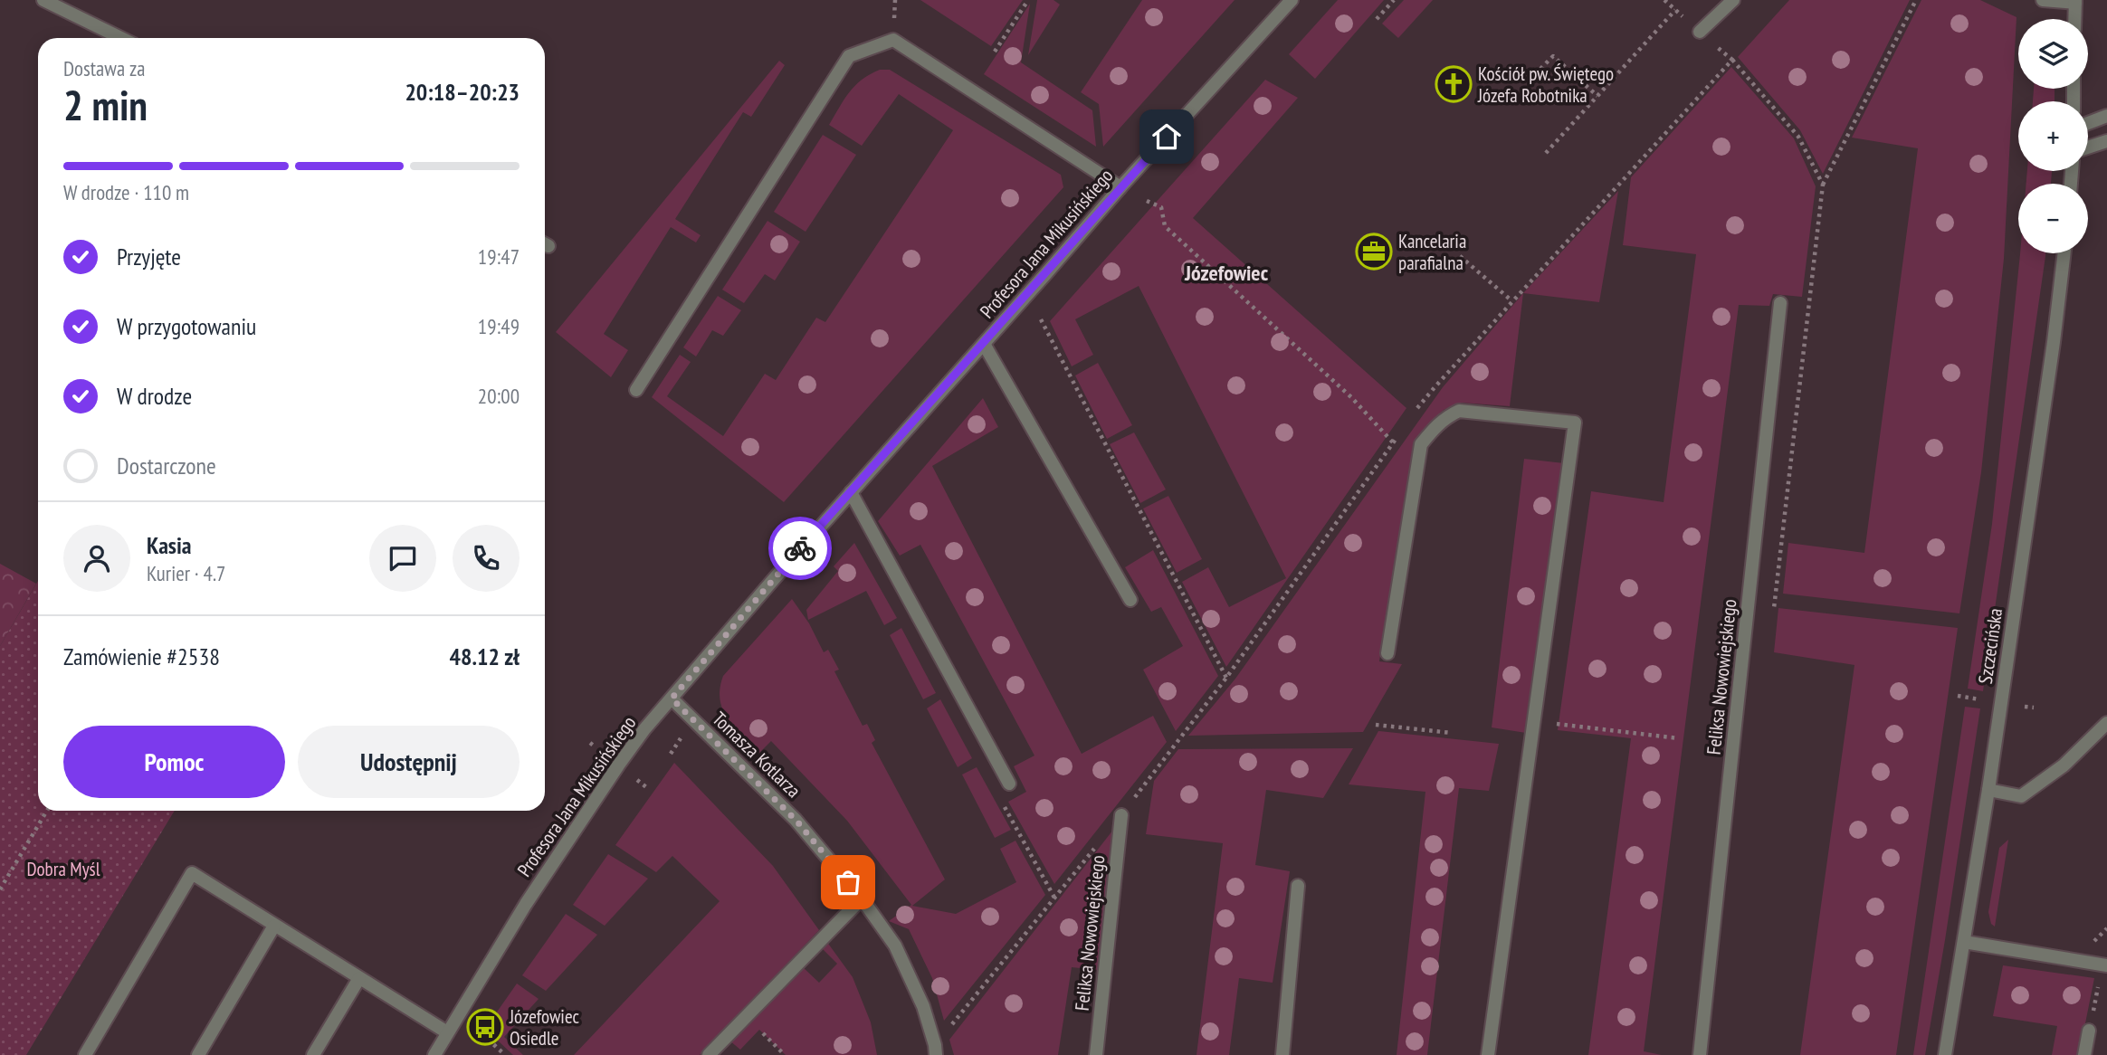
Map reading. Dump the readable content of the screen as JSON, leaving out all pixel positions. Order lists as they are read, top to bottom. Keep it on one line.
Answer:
{"streets":{"street":["Profesora Jana Mikusińskiego","Szczecińska","Feliksa Nowowiejskiego","Tomasza Kotlarza"]},"crossings":[["Profesora Jana Mikusińskiego","Tomasza Kotlarza"]],"districts":["Józefowiec"],"parks":["Dobra Myśl"],"places":{"church":["Kościół pw. Świętego Józefa Robotnika"],"office":["Kancelaria parafialna"],"bus stop":["Józefowiec Osiedle"]},"page":{"map_buttons":["+","−"],"heading":["2 min","Dostawa za","20:18–20:23"],"panel":["Kasia","Kurier · 4.7","Zamówienie #2538","48.12 zł"],"bar":"W drodze · 110 m","list":[["Przyjęte","19:47"],["W przygotowaniu","19:49"],["W drodze","20:00"],"Dostarczone"],"buttons":["Pomoc","Udostępnij"]}}
